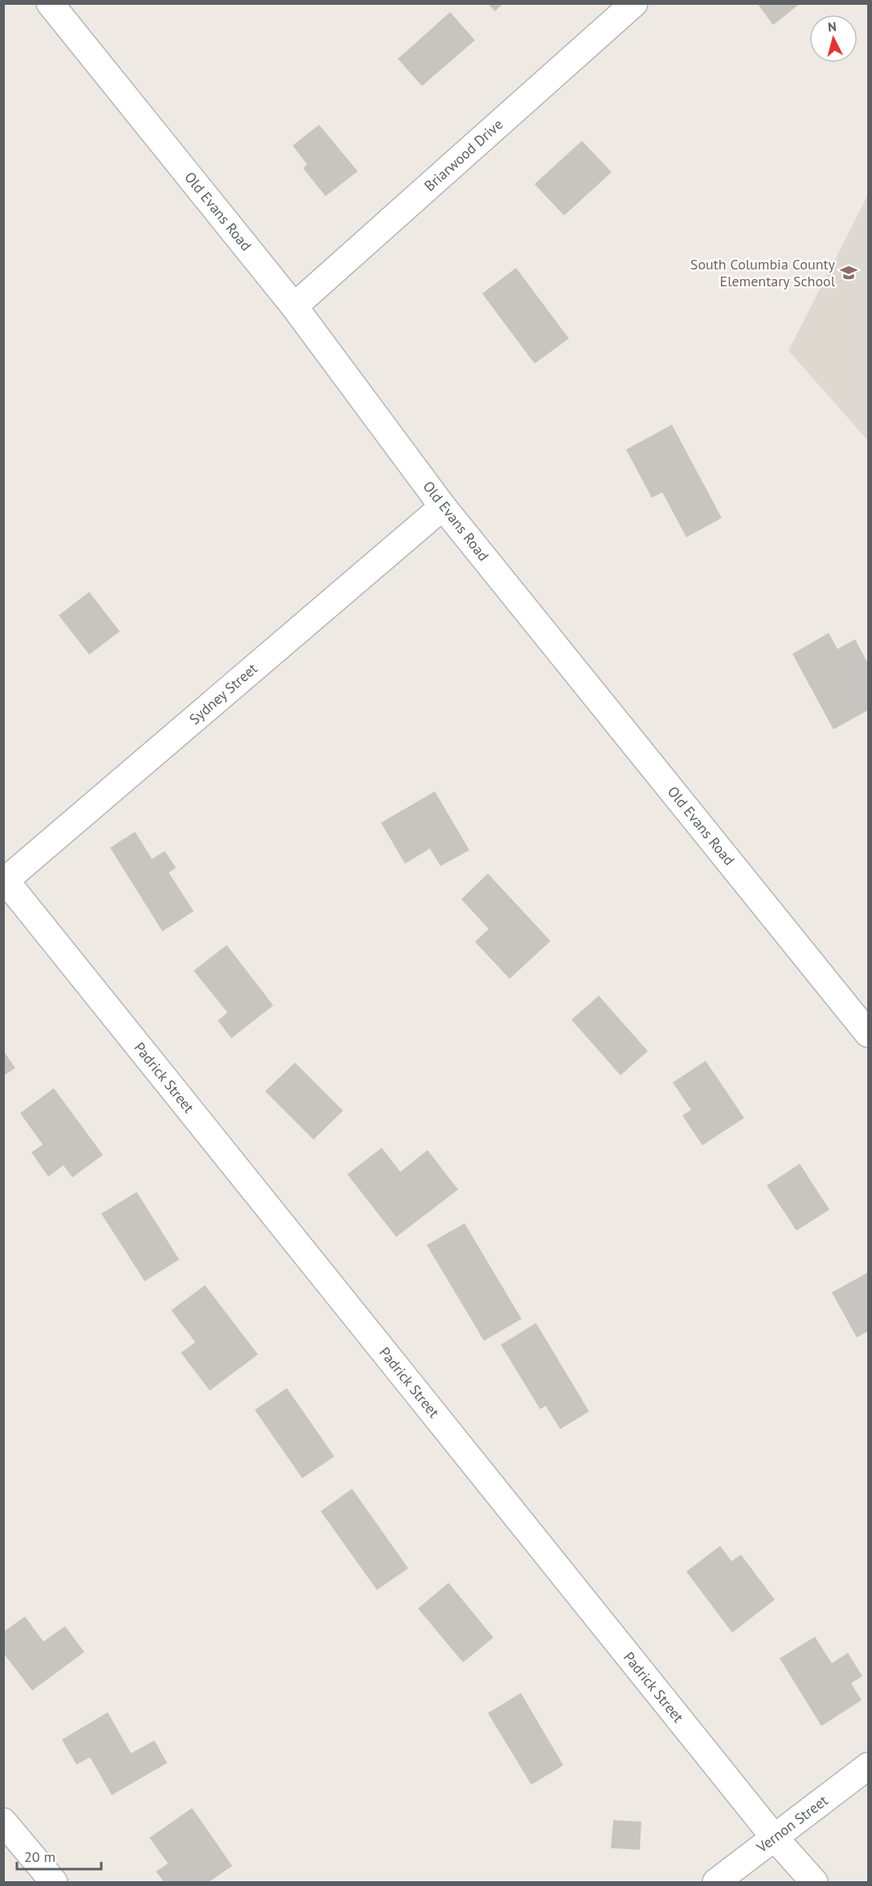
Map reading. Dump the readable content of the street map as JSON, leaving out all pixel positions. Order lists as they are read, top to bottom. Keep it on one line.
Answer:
{"streets":{"street":["Briarwood Drive","Old Evans Road","Sydney Street","Padrick Street","Vernon Street"]},"crossings":[["Briarwood Drive","Old Evans Road"],["Old Evans Road","Sydney Street"],["Sydney Street","Padrick Street"],["Padrick Street","Vernon Street"]],"places":{"school or university":["South Columbia County Elementary School"]},"scale_bar":"20 m","north":"top"}
